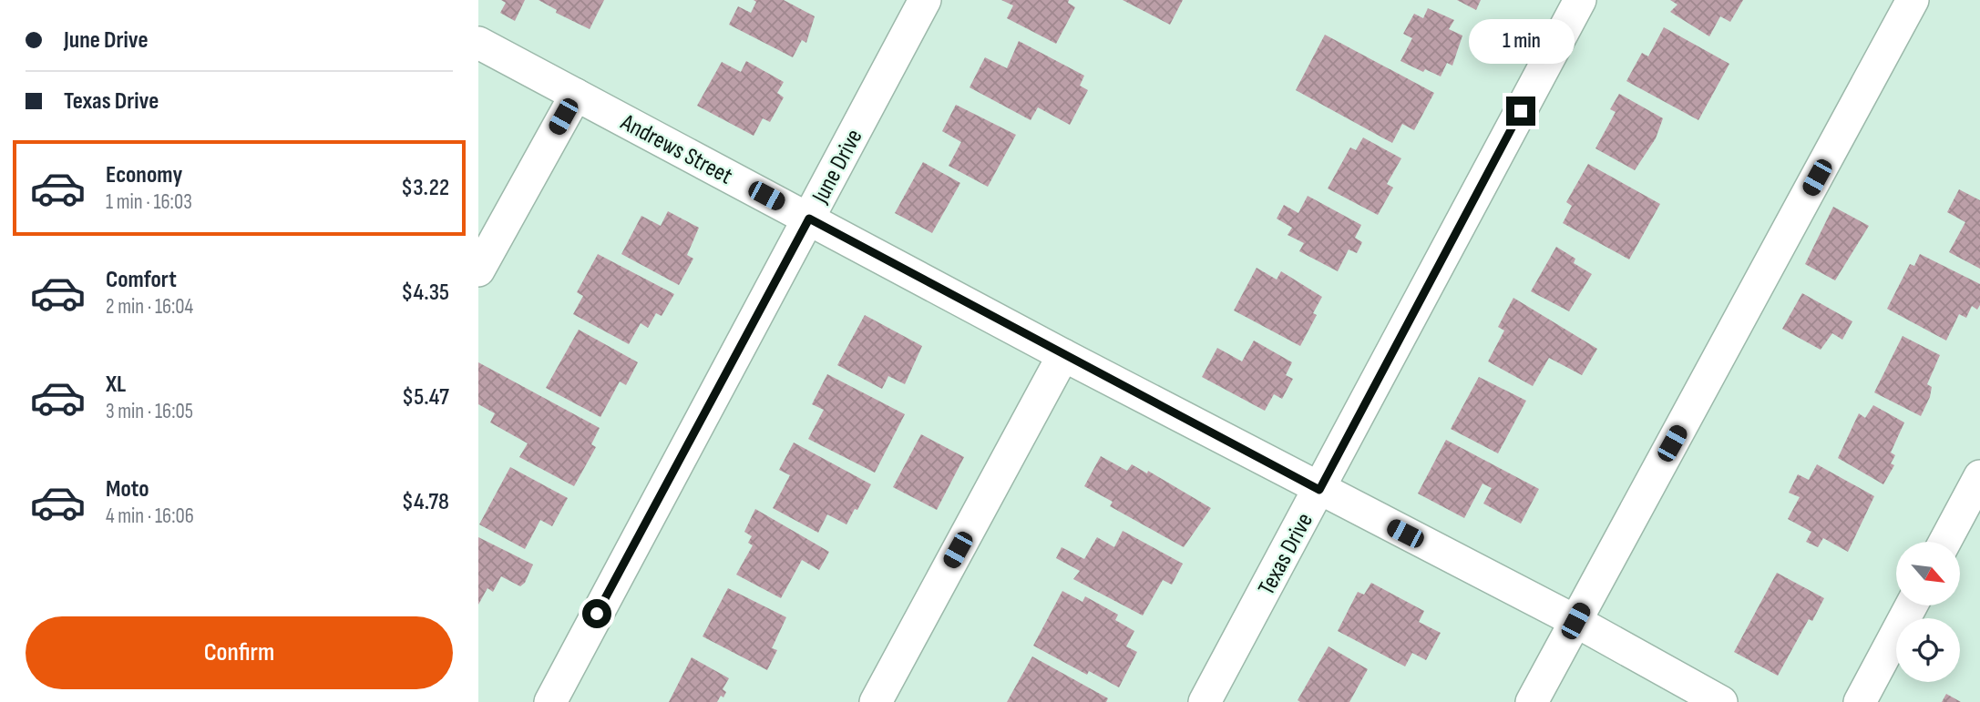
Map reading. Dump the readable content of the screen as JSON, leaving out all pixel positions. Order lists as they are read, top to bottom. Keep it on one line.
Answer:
{"streets":{"street":["Andrews Street","June Drive","Texas Drive"]},"crossings":[["Andrews Street","June Drive"],["Andrews Street","Texas Drive"]],"north":"bottom right","page":{"banner":["June Drive","Texas Drive"],"bubble":"1 min","list":[{"name":"Economy","note":"1 min · 16:03","value":"$3.22"},{"name":"Comfort","note":"2 min · 16:04","value":"$4.35"},{"name":"XL","note":"3 min · 16:05","value":"$5.47"},{"name":"Moto","note":"4 min · 16:06","value":"$4.78"}],"buttons":"Confirm"}}
